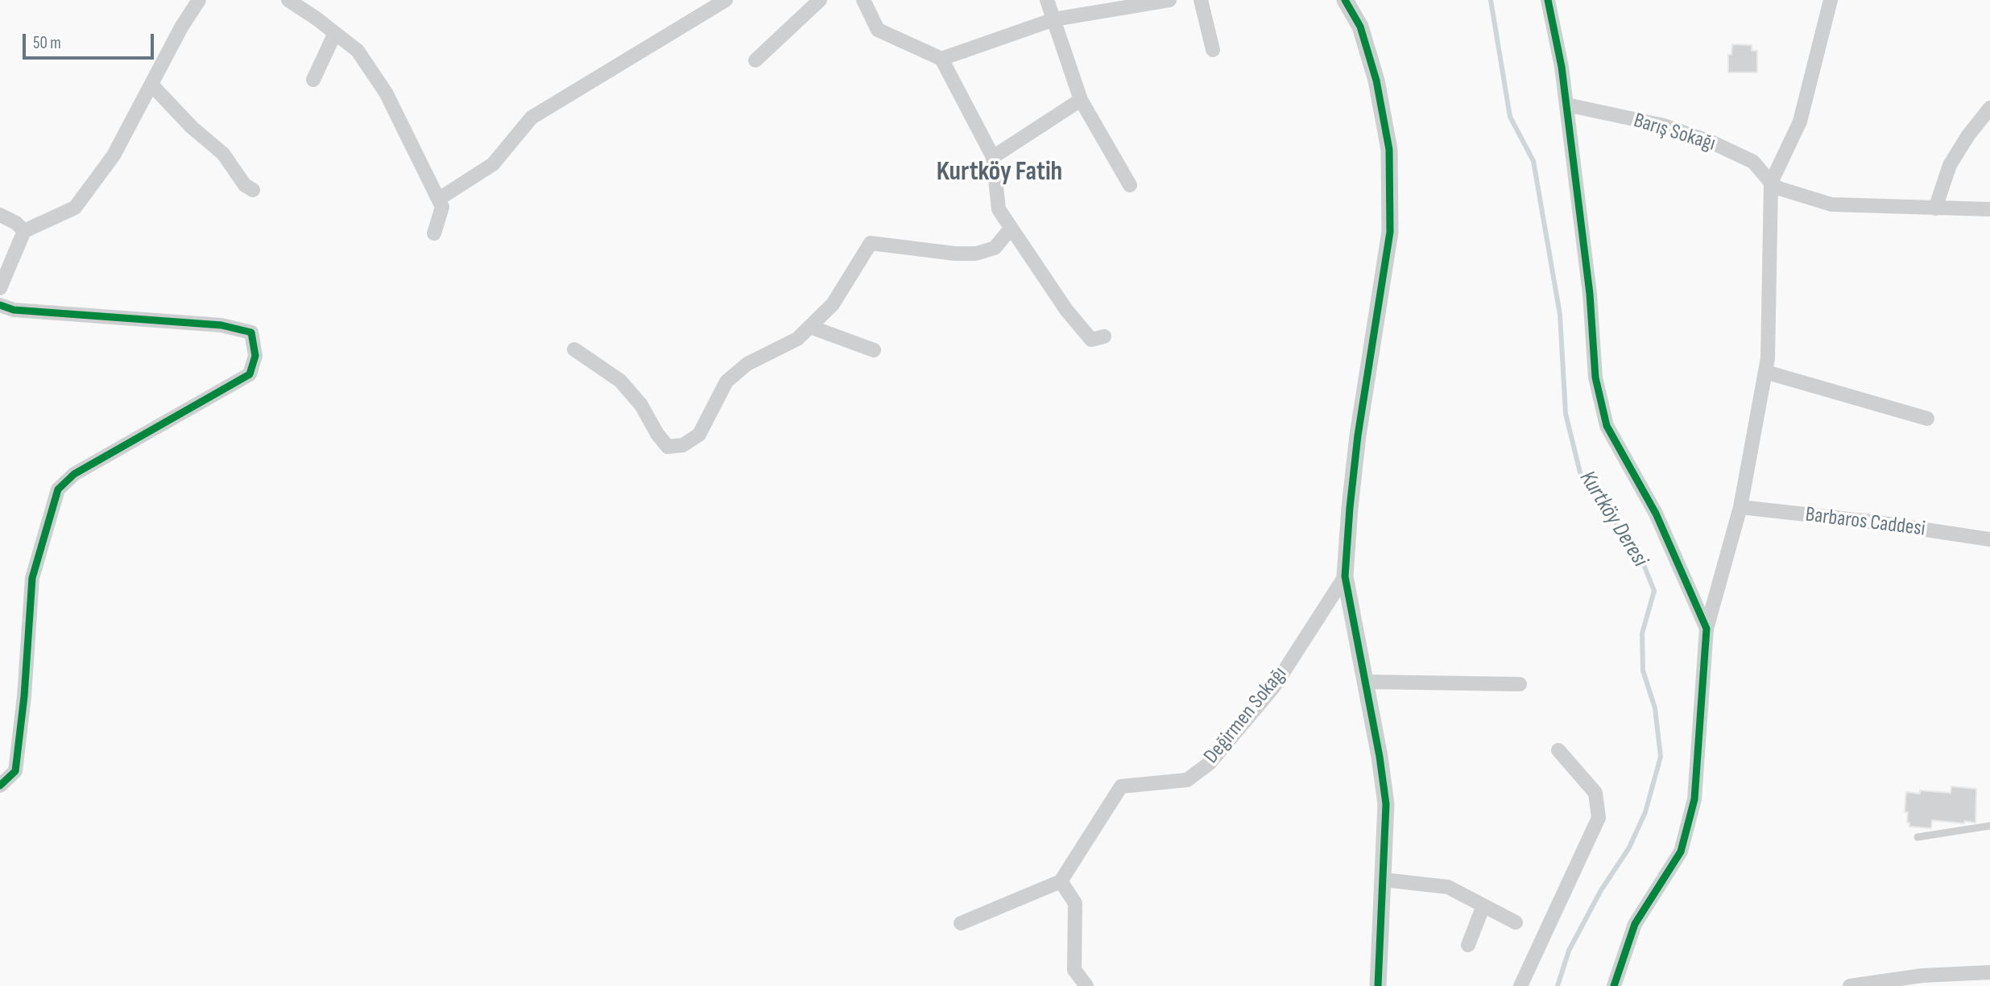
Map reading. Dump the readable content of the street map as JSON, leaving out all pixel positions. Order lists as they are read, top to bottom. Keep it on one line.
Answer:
{"streets":{"street":["Barış Sokağı","Barbaros Caddesi","Değirmen Sokağı"]},"districts":["Kurtköy Fatih"],"water":["Kurtköy Deresi"],"scale_bar":"50 m"}
